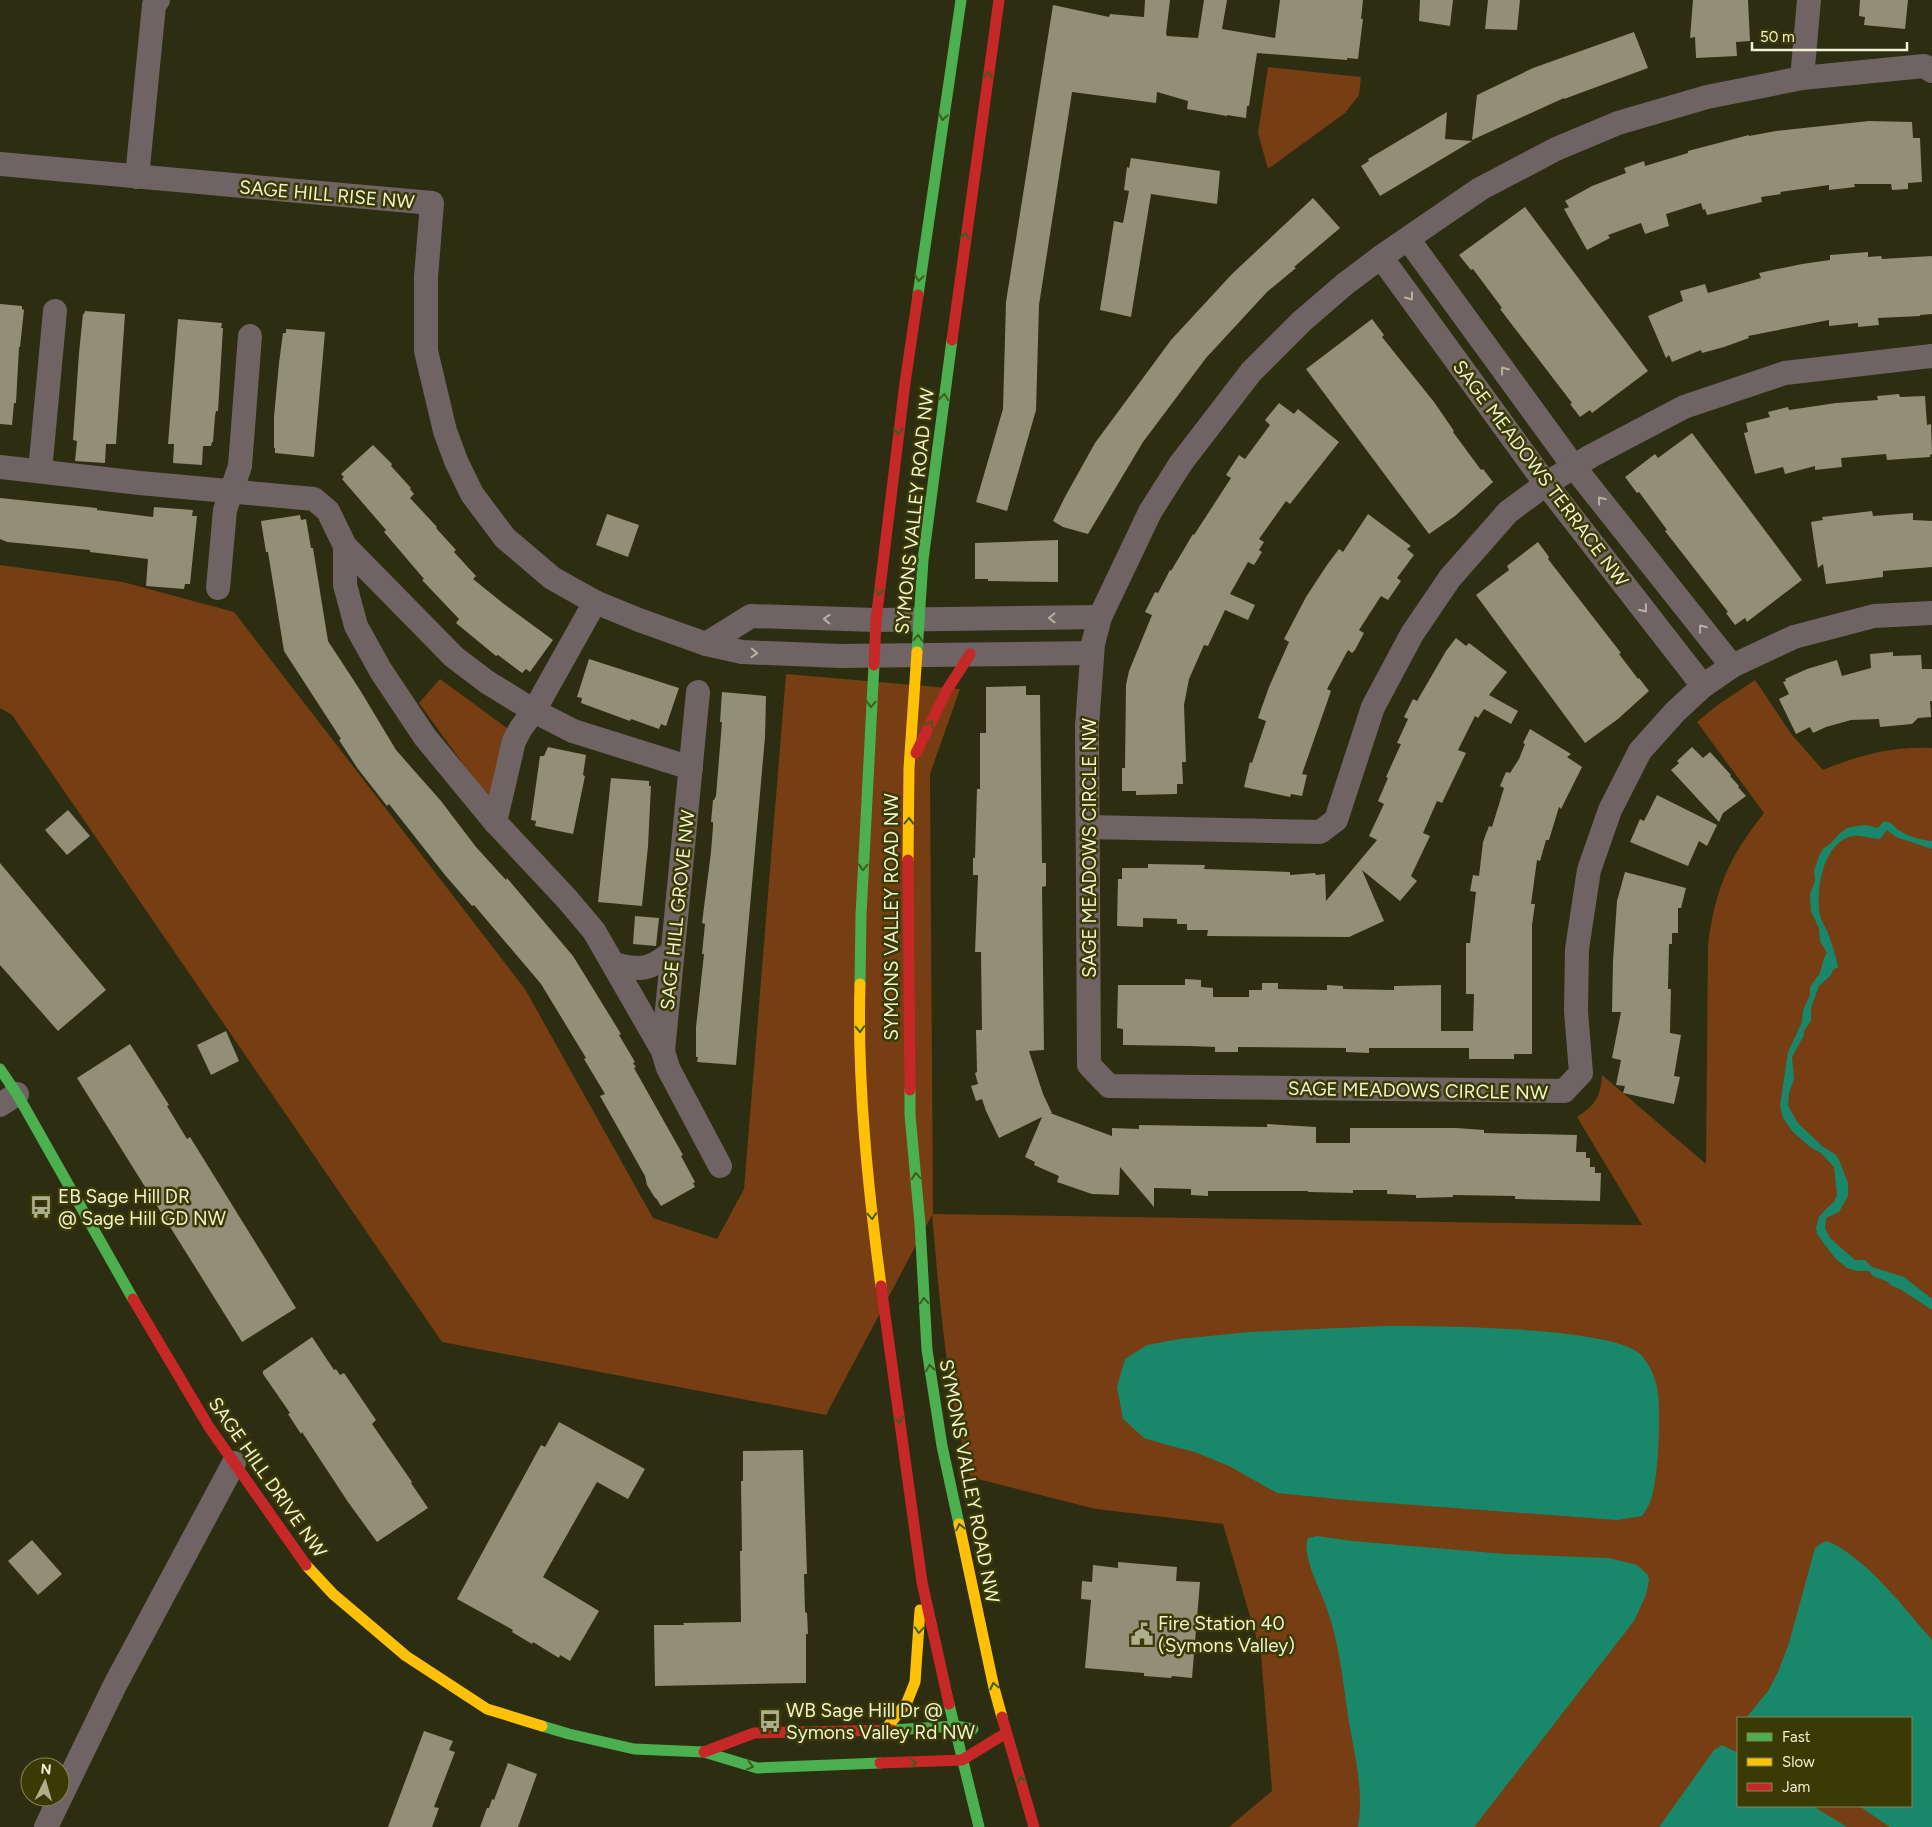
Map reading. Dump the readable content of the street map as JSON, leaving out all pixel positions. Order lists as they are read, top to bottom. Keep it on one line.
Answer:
{"streets":{"main road":["SYMONS VALLEY ROAD NW","SAGE HILL DRIVE NW"],"street":["SAGE HILL RISE NW","SAGE MEADOWS TERRACE NW","SAGE MEADOWS CIRCLE NW","SAGE HILL GROVE NW"]},"crossings":[["SAGE HILL RISE NW","SYMONS VALLEY ROAD NW"],["SAGE MEADOWS TERRACE NW","SAGE MEADOWS CIRCLE NW"],["SYMONS VALLEY ROAD NW","SAGE HILL DRIVE NW"]],"places":{"bus stop":["EB Sage Hill DR @ Sage Hill GD NW","WB Sage Hill Dr @ Symons Valley Rd NW"],"public building":["Fire Station 40 (Symons Valley)"]},"legend":["Fast","Slow","Jam"],"scale_bar":"50 m","north":"top"}
